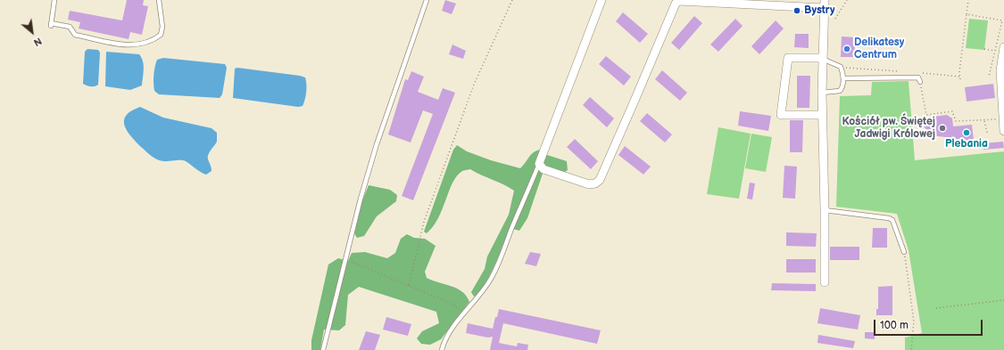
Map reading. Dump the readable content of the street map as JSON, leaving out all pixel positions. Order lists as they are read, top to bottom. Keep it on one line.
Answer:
{"places":["Bystry","Delikatesy Centrum","Kościół pw. Świętej Jadwigi Królowej","Plebania"],"scale_bar":"100 m","north":"bottom right"}
